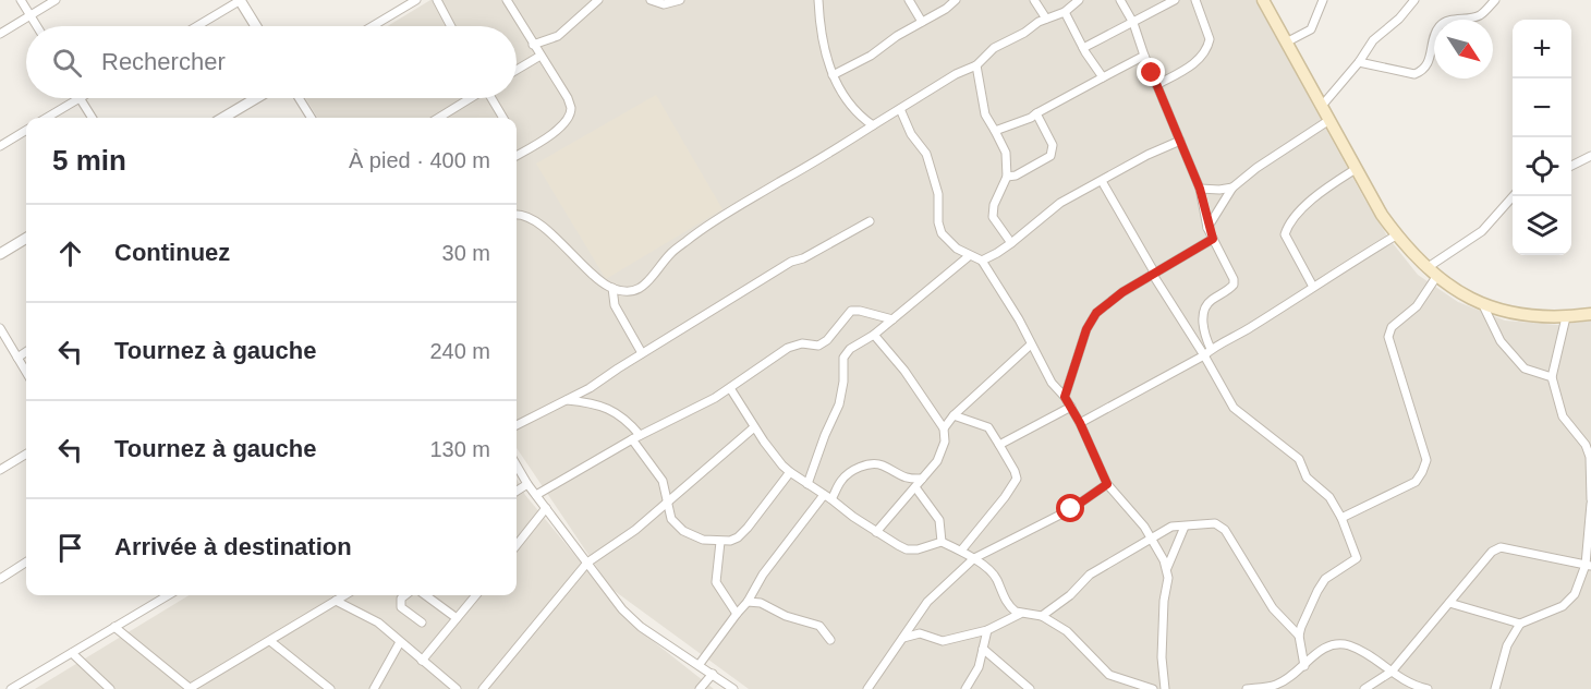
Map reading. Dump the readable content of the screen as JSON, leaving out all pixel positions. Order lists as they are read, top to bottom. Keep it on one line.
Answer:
{"north":"bottom right","page":{"map_buttons":["+","−"],"search":"Rechercher","heading":["5 min","À pied · 400 m"],"list":[["Continuez","30 m"],["Tournez à gauche","240 m"],["Tournez à gauche","130 m"],"Arrivée à destination"]}}
